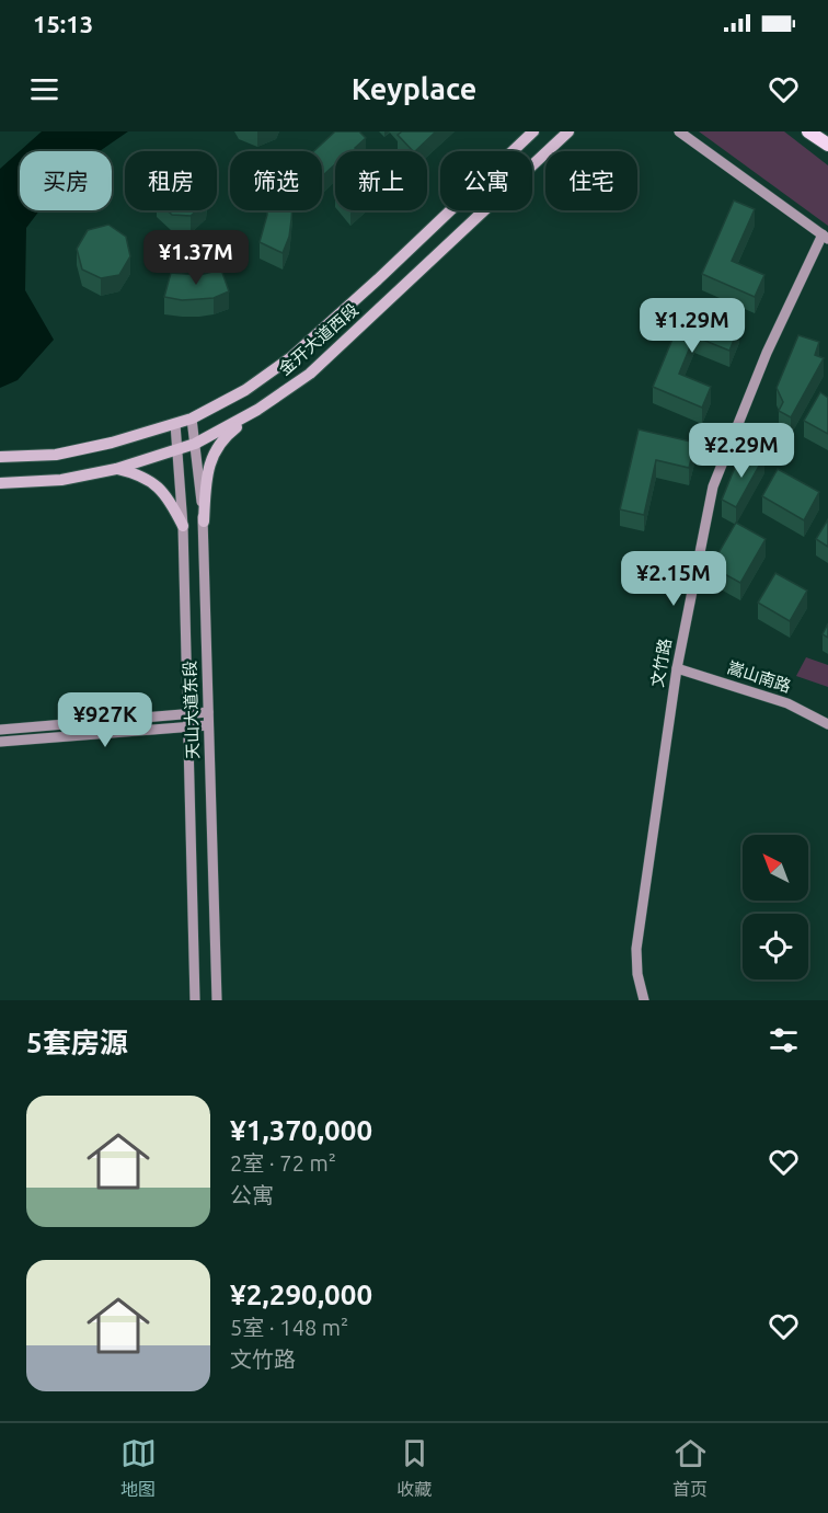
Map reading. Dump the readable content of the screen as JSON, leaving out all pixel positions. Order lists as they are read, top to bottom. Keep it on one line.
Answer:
{"streets":{"main road":["金开大道西段","文竹路","嵩山南路","天山大道东段"]},"crossings":[["金开大道西段","天山大道东段"],["文竹路","嵩山南路"]],"north":"top left","page":{"status":"15:13","header":"Keyplace","chip":["买房","租房","筛选","新上","公寓","住宅"],"price":["¥1.37M","¥1.29M","¥2.29M","¥2.15M","¥927K"],"heading":"5套房源","list":[{"name":"¥1,370,000","note":"2室 · 72 m² · 公寓"},{"name":"¥2,290,000","note":"5室 · 148 m² · 文竹路"}],"tabs":["地图","收藏","首页"]}}
